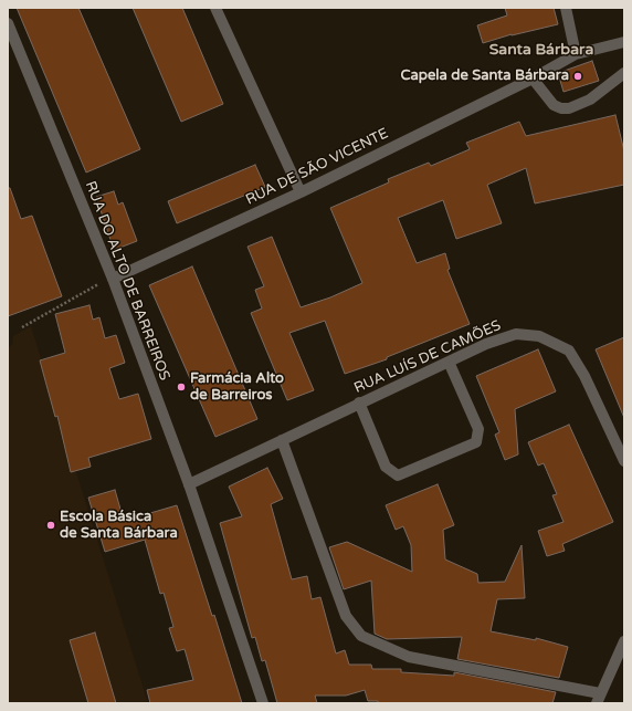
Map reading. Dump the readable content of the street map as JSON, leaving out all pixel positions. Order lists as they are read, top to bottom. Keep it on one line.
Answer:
{"streets":{"street":["RUA DE SÃO VICENTE","RUA DO ALTO DE BARREIROS","RUA LUÍS DE CAMÕES"]},"crossings":[["RUA DE SÃO VICENTE","RUA DO ALTO DE BARREIROS"],["RUA DO ALTO DE BARREIROS","RUA LUÍS DE CAMÕES"]],"districts":["Santa Bárbara"],"places":["Capela de Santa Bárbara","Farmácia Alto de Barreiros","Escola Básica de Santa Bárbara"]}
